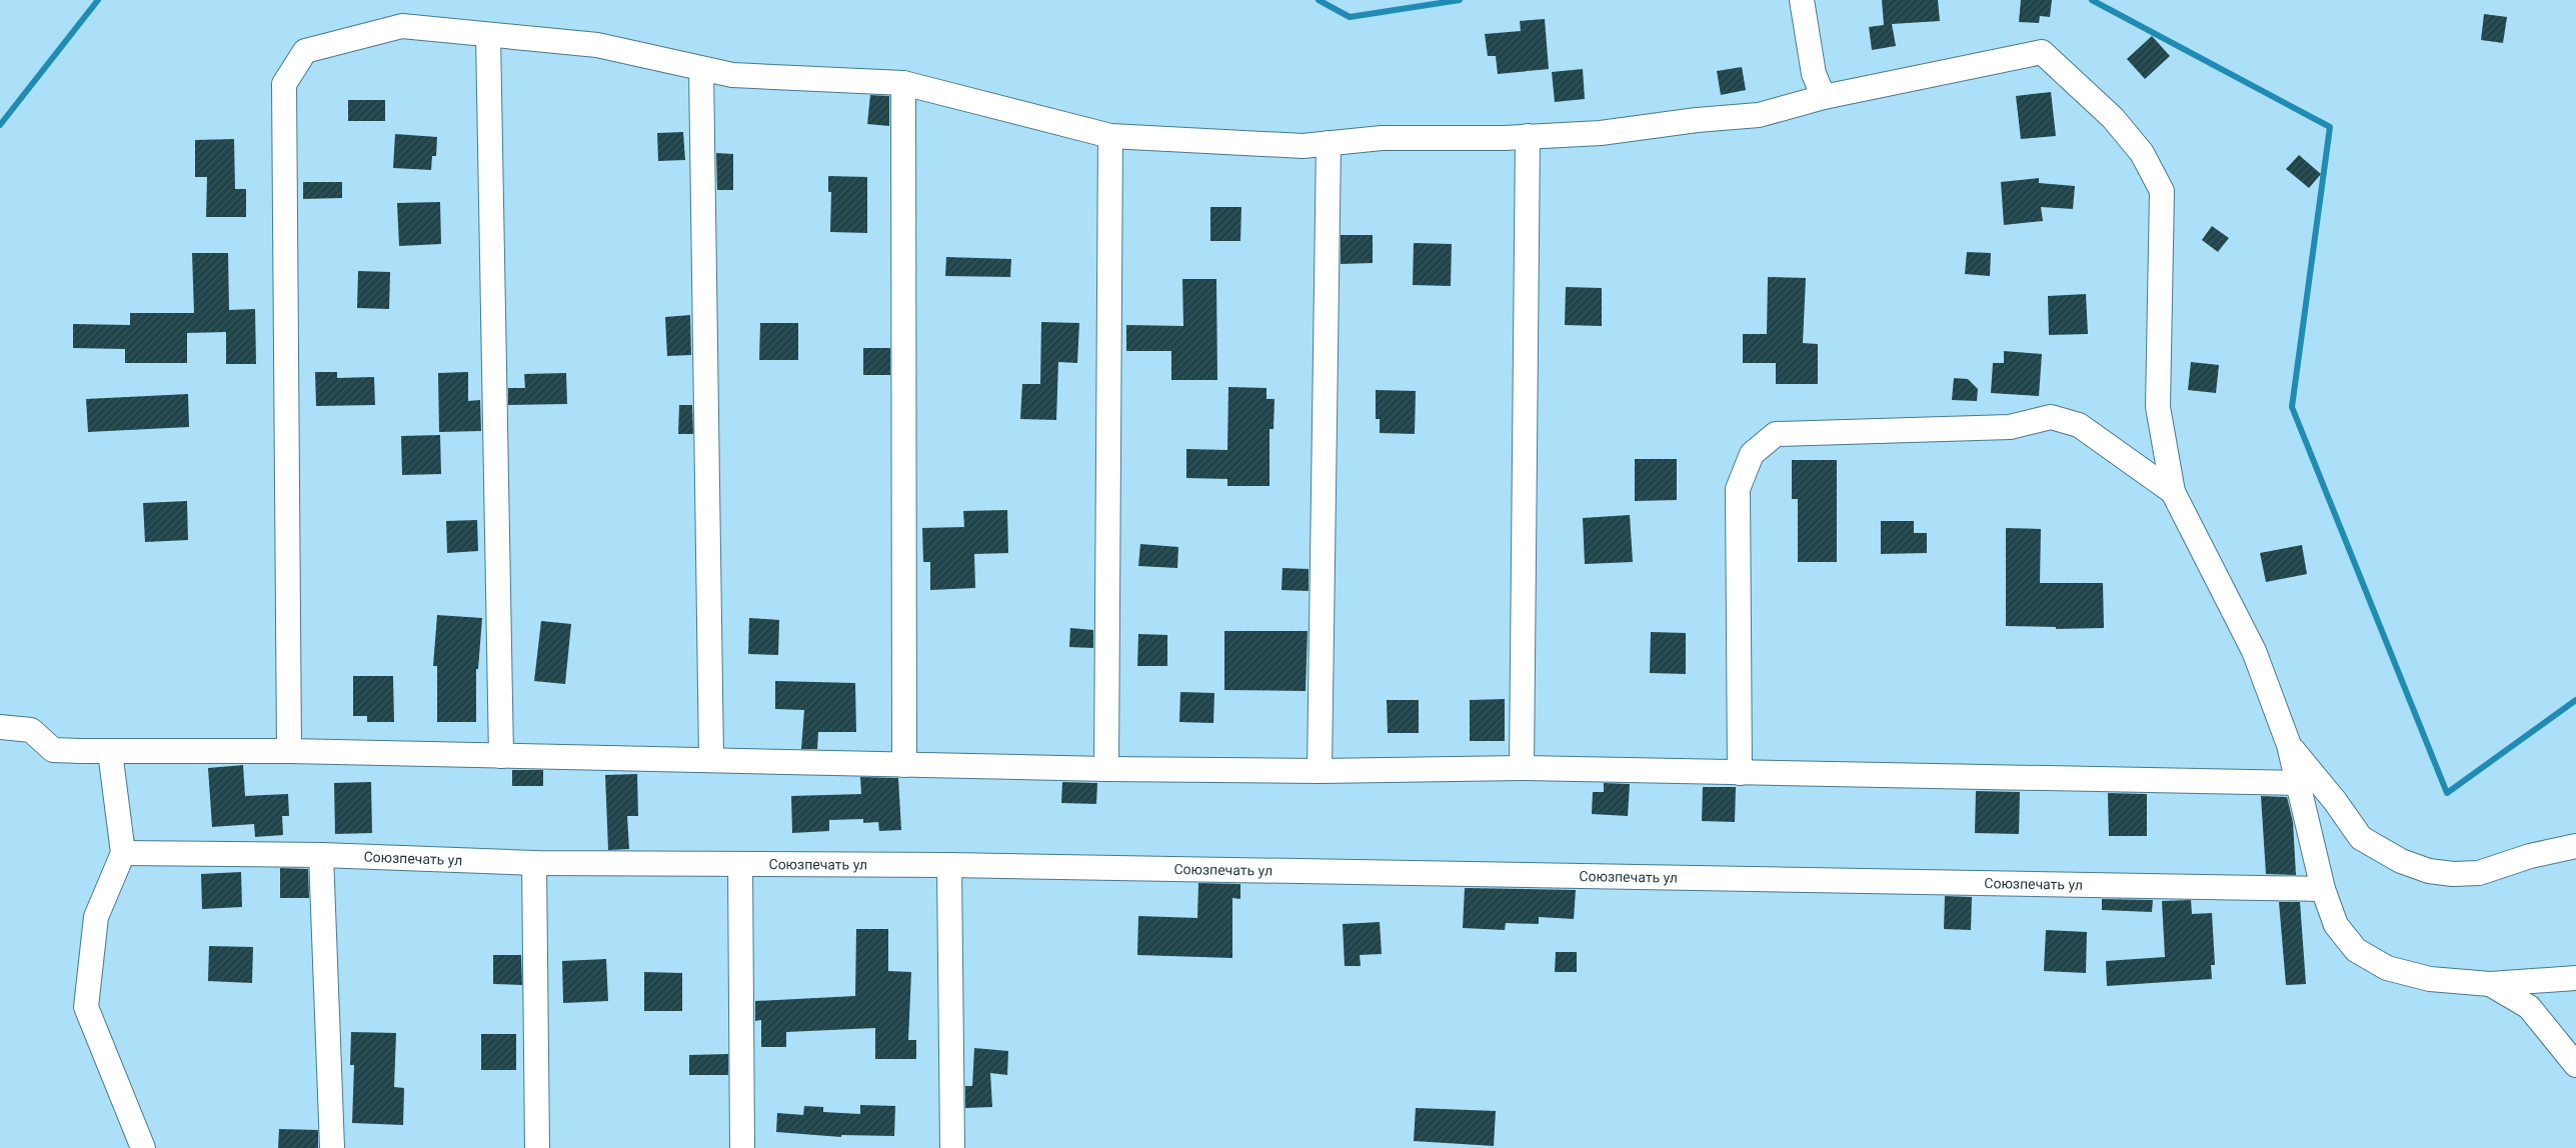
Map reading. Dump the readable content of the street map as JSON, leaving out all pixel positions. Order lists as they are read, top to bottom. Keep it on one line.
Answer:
{"streets":{"street":["Союзпечать ул"]}}
